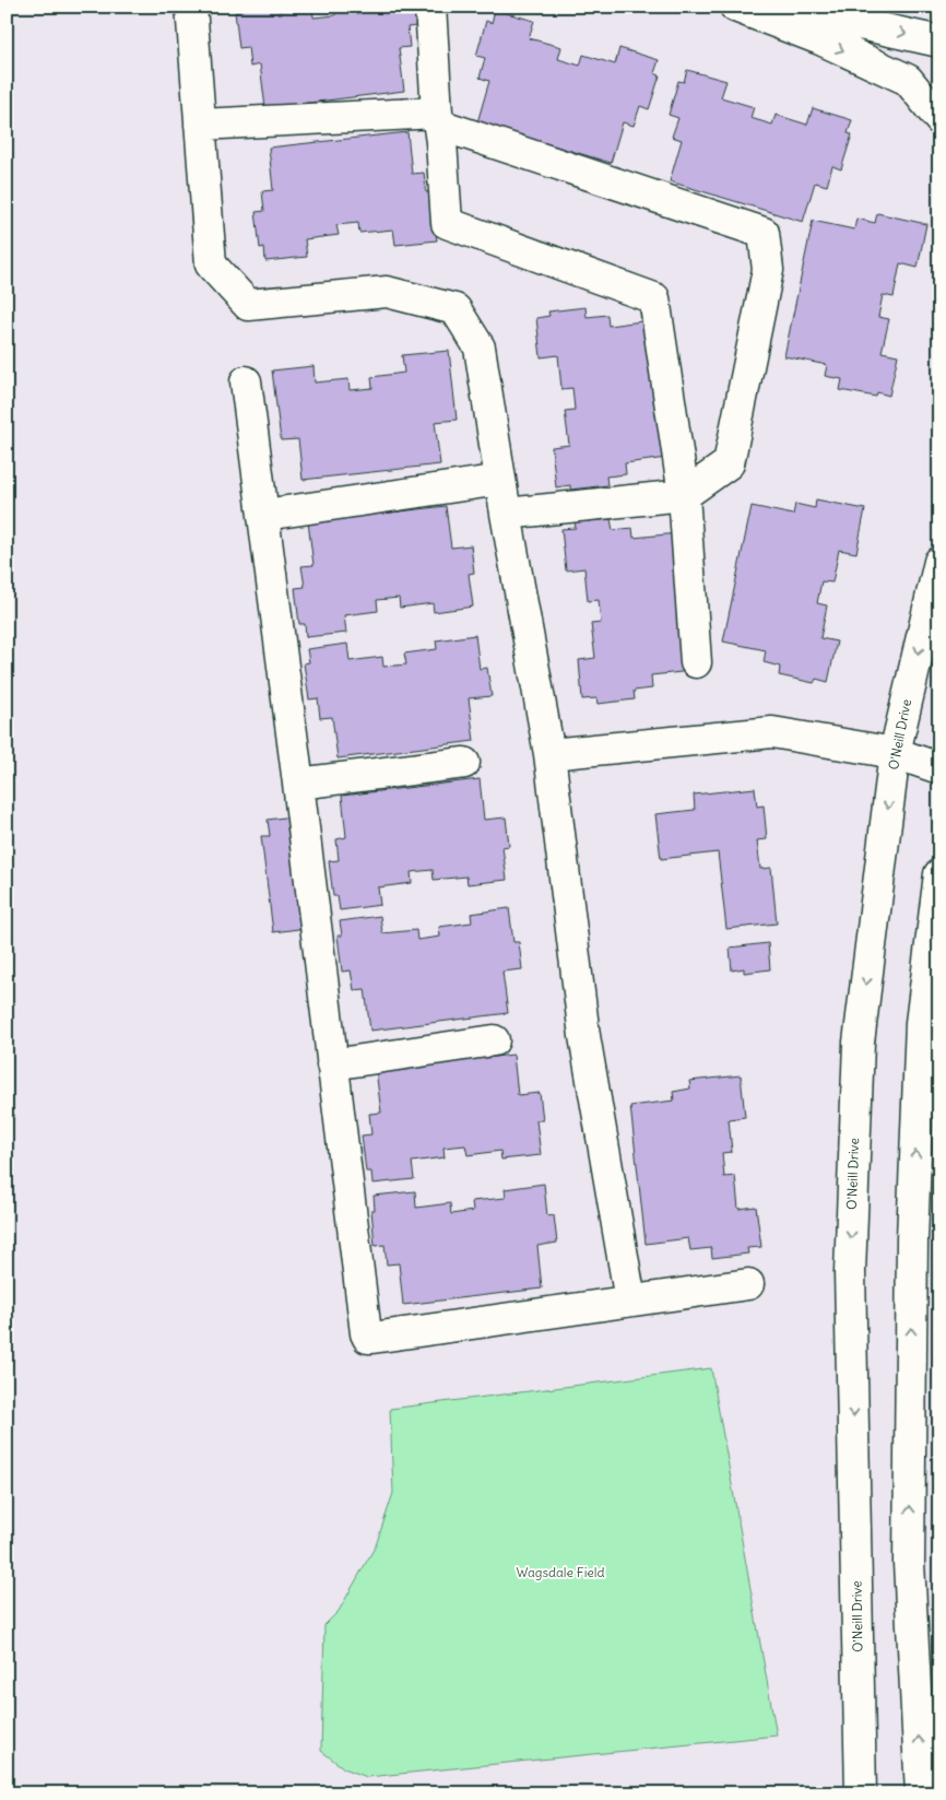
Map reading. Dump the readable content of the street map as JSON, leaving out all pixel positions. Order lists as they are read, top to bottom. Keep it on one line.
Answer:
{"streets":{"street":["O'Neill Drive"]},"parks":["Wagsdale Field"]}
